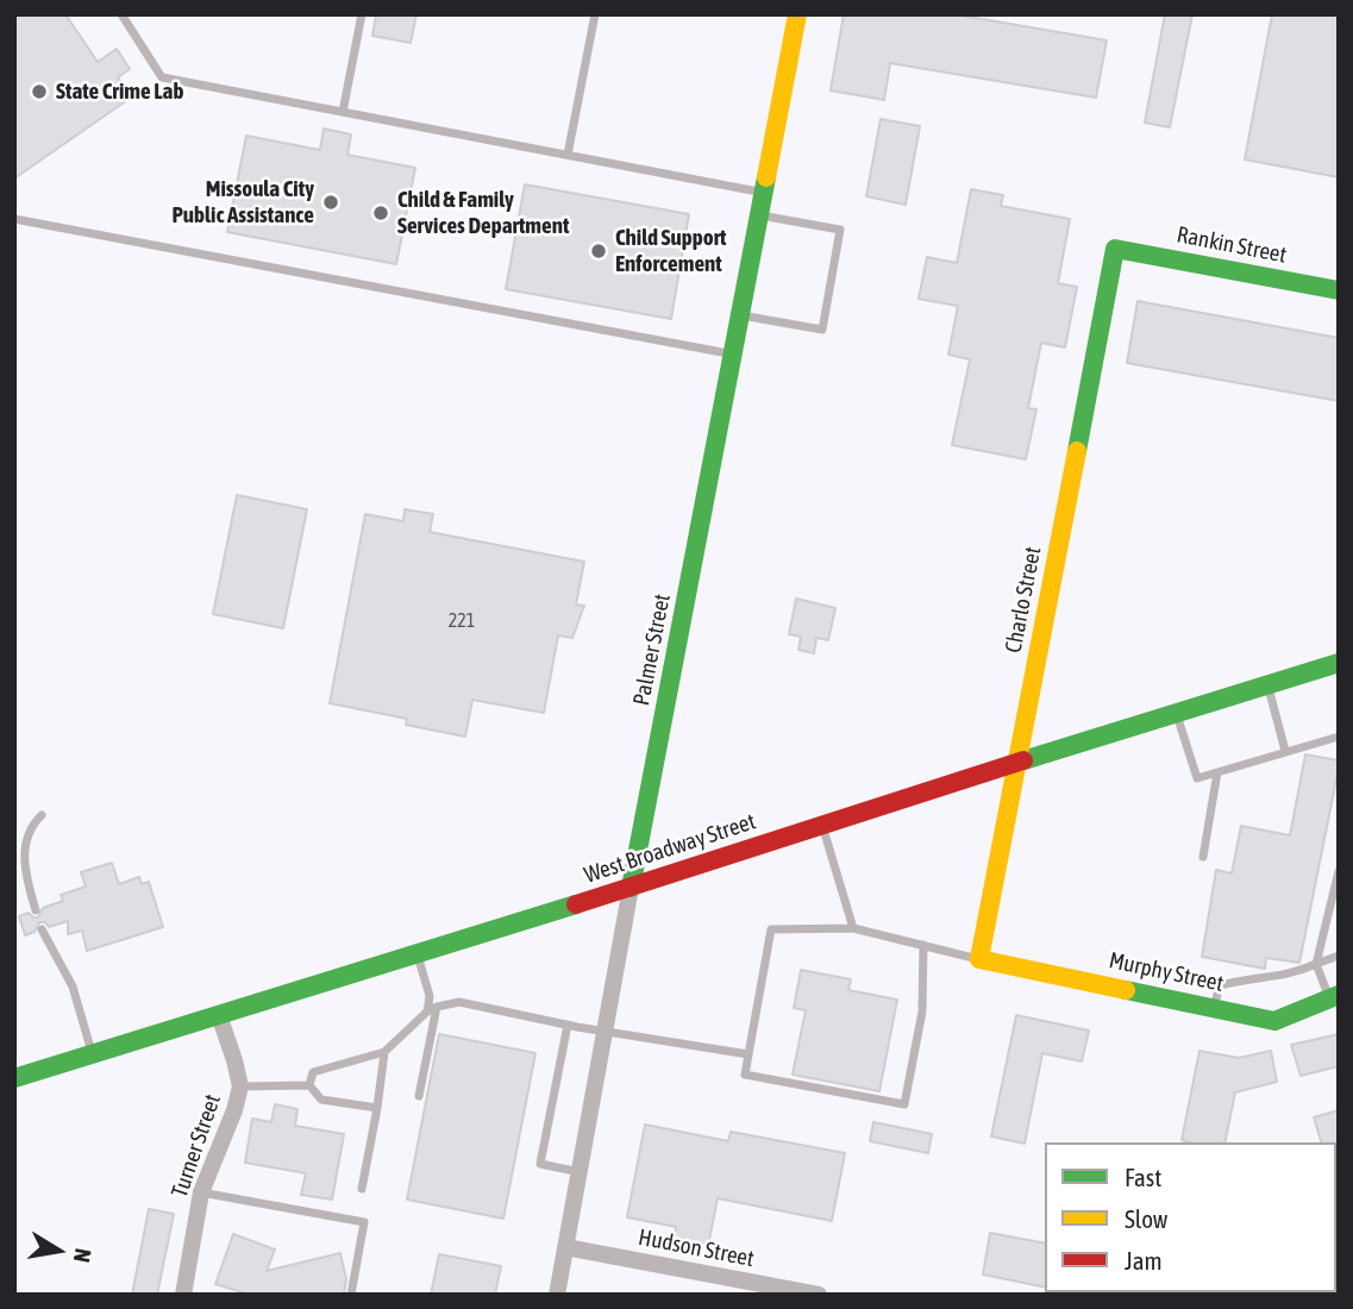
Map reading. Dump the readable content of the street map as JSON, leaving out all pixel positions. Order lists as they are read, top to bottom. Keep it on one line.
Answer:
{"streets":{"street":["Rankin Street","Charlo Street","Palmer Street","West Broadway Street","Murphy Street","Turner Street","Hudson Street"]},"crossings":[["Rankin Street","Charlo Street"],["Charlo Street","West Broadway Street"],["Charlo Street","Murphy Street"],["Palmer Street","West Broadway Street"],["Palmer Street","Hudson Street"],["West Broadway Street","Turner Street"]],"places":["State Crime Lab","Missoula City Public Assistance","Child & Family Services Department","Child Support Enforcement"],"house_numbers":["221"],"legend":["Fast","Slow","Jam"],"north":"right"}
